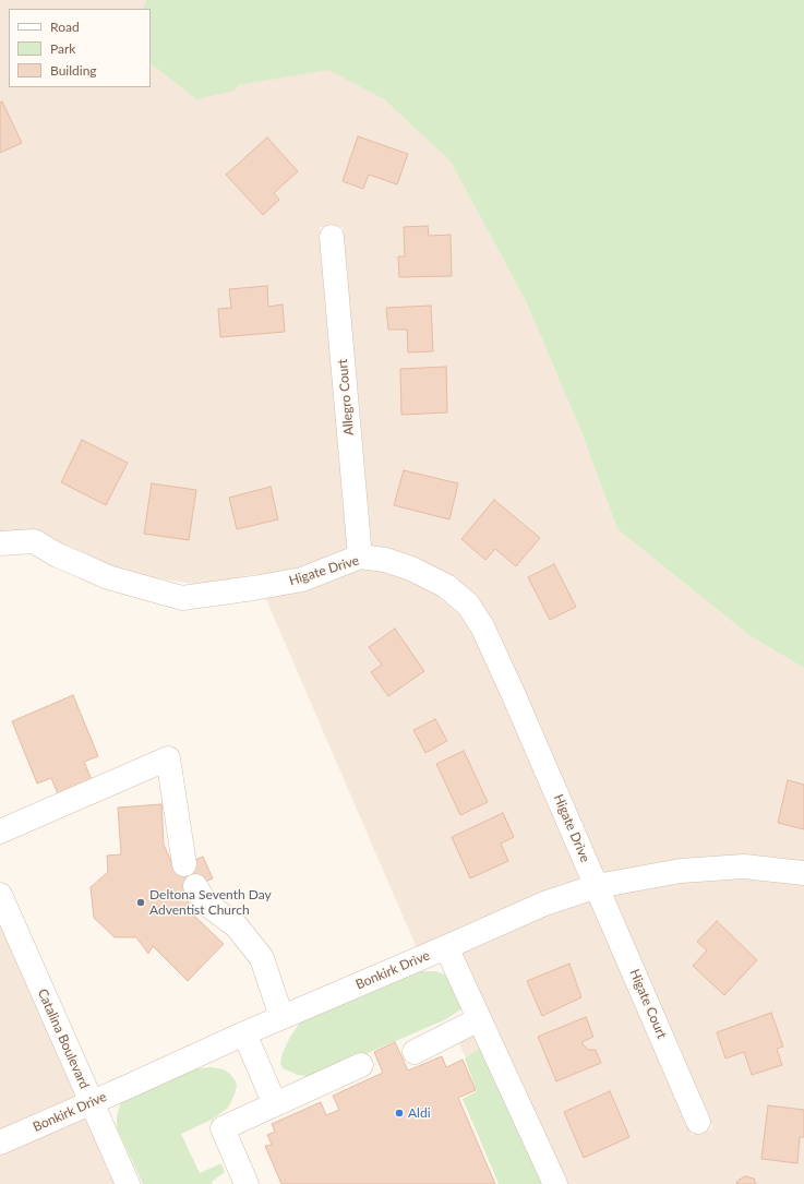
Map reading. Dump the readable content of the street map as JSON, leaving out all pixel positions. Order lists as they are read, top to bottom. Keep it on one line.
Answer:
{"streets":{"street":["Allegro Court","Higate Drive","Bonkirk Drive","Higate Court","Catalina Boulevard"]},"crossings":[["Allegro Court","Higate Drive"],["Higate Drive","Bonkirk Drive"],["Higate Drive","Higate Court"],["Bonkirk Drive","Higate Court"],["Bonkirk Drive","Catalina Boulevard"]],"places":["Deltona Seventh Day Adventist Church","Aldi"],"legend":["Road","Park","Building"]}
